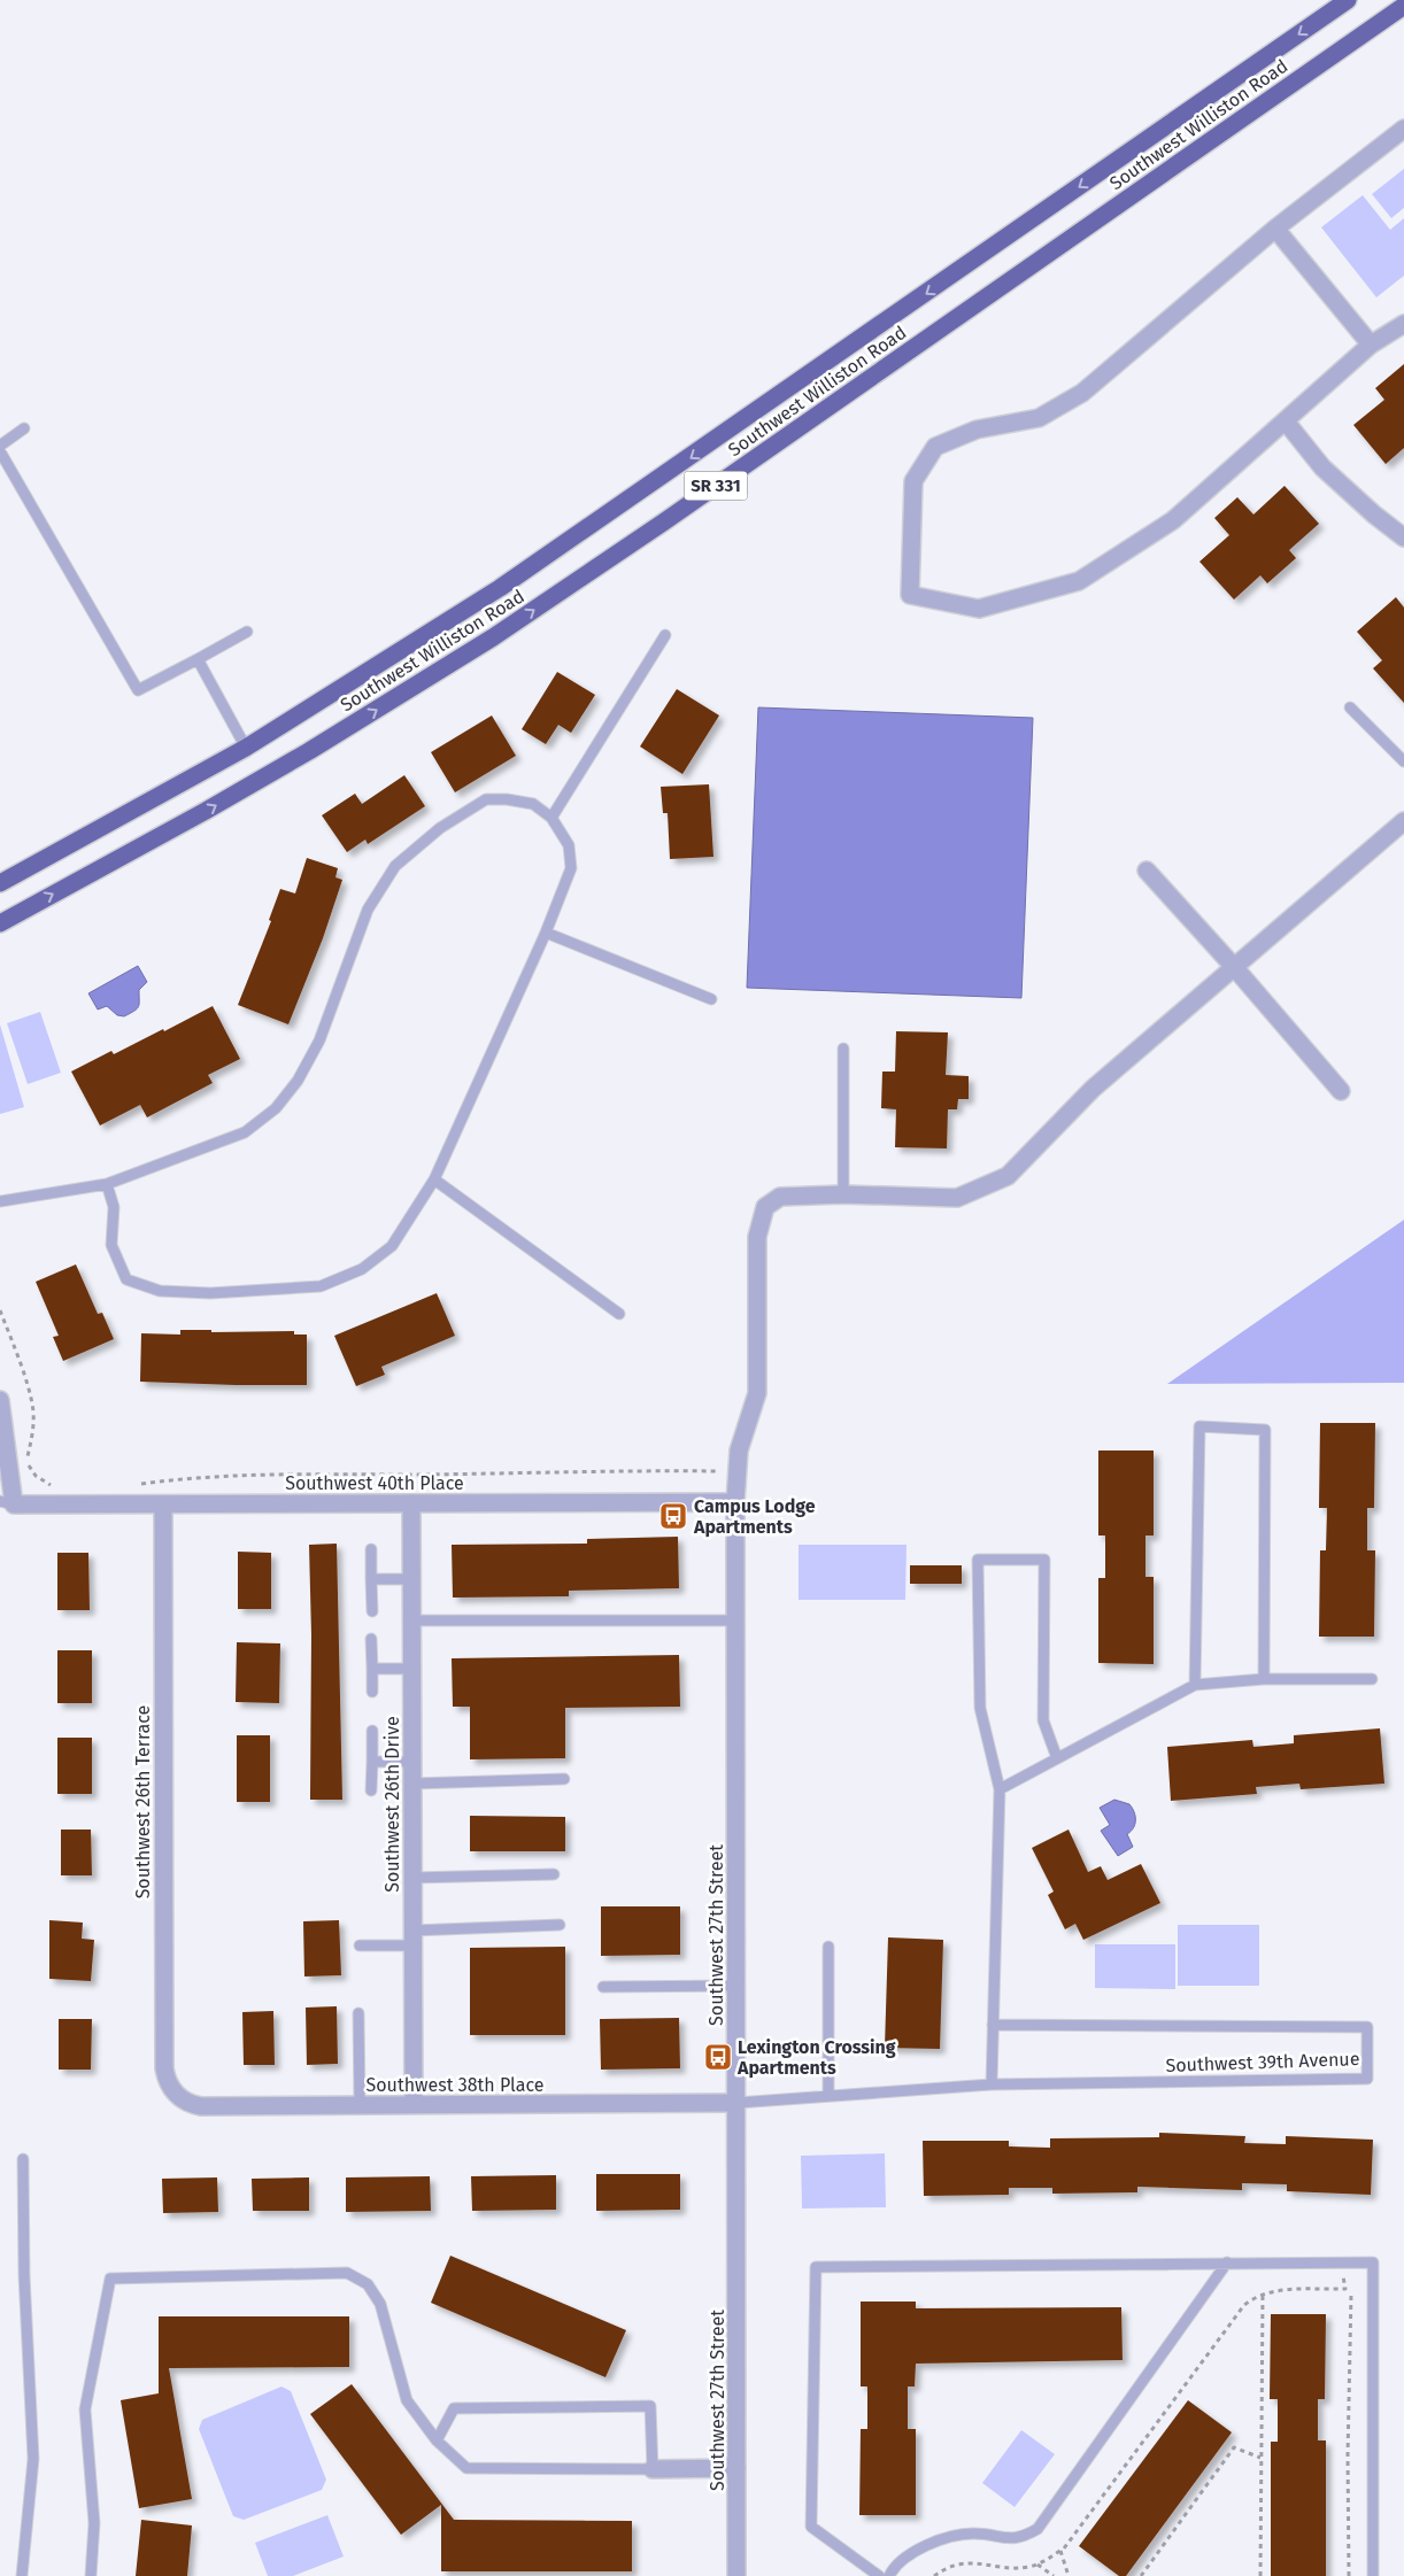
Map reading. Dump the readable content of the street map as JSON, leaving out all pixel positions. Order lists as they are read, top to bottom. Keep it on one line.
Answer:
{"streets":{"highway":["Southwest Williston Road","SR 331"],"street":["Southwest 40th Place","Southwest 26th Terrace","Southwest 26th Drive","Southwest 27th Street","Southwest 38th Place"],"lane":["Southwest 39th Avenue"]},"crossings":[["Southwest 40th Place","Southwest 26th Terrace"],["Southwest 40th Place","Southwest 26th Drive"],["Southwest 40th Place","Southwest 27th Street"],["Southwest 26th Terrace","Southwest 38th Place"],["Southwest 26th Drive","Southwest 38th Place"],["Southwest 27th Street","Southwest 39th Avenue"],["Southwest 27th Street","Southwest 38th Place"],["Southwest 39th Avenue","Southwest 38th Place"]],"places":{"bus stop":["Campus Lodge Apartments","Lexington Crossing Apartments"]}}
